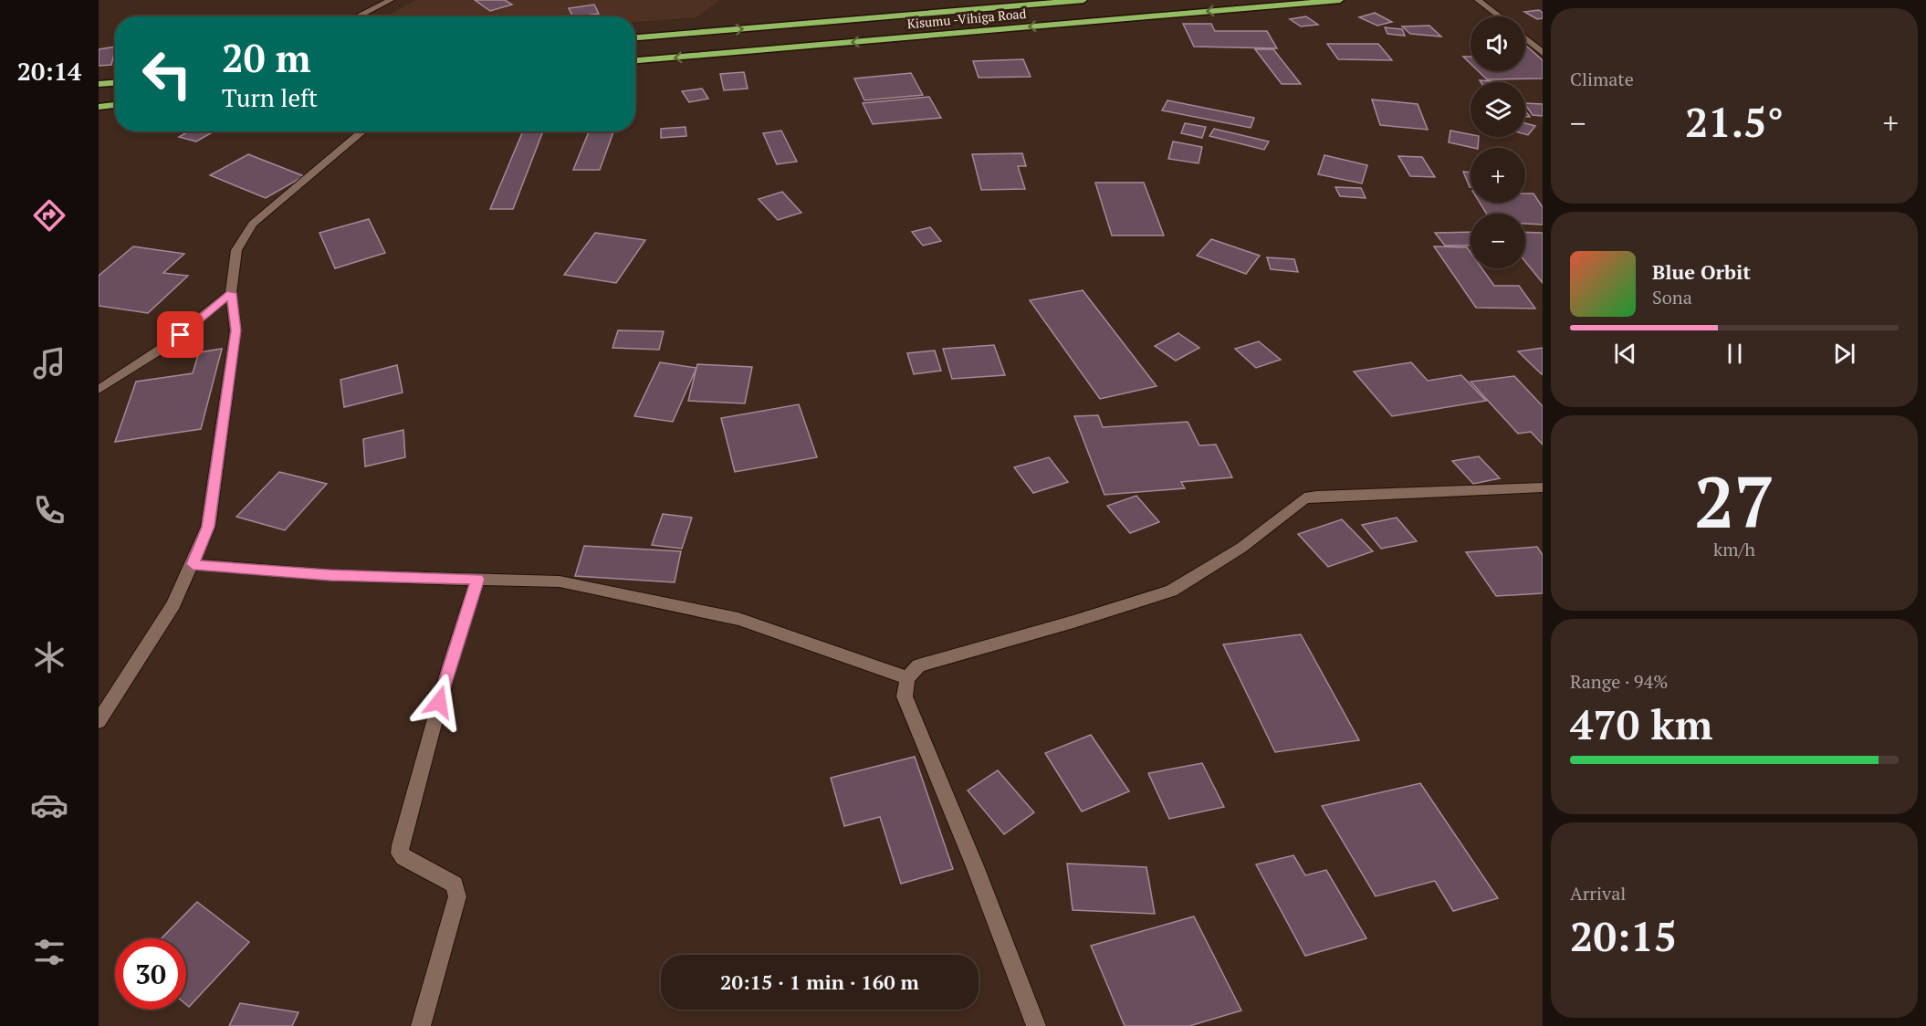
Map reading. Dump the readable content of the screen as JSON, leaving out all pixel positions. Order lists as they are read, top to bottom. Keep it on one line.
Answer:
{"streets":{"highway":["Kisumu -Vihiga Road"]},"page":{"tabs":"20:14","tile":["Climate",["27","km/h"],["Range · 94%","470 km"],["Arrival","20:15"]],"map_buttons":["+","−"],"turn":["20 m","Turn left"],"heat":["−","21.5°","+"],"song":["Blue Orbit","Sona"],"limit":"30","trip":"20:15 · 1 min · 160 m"}}
